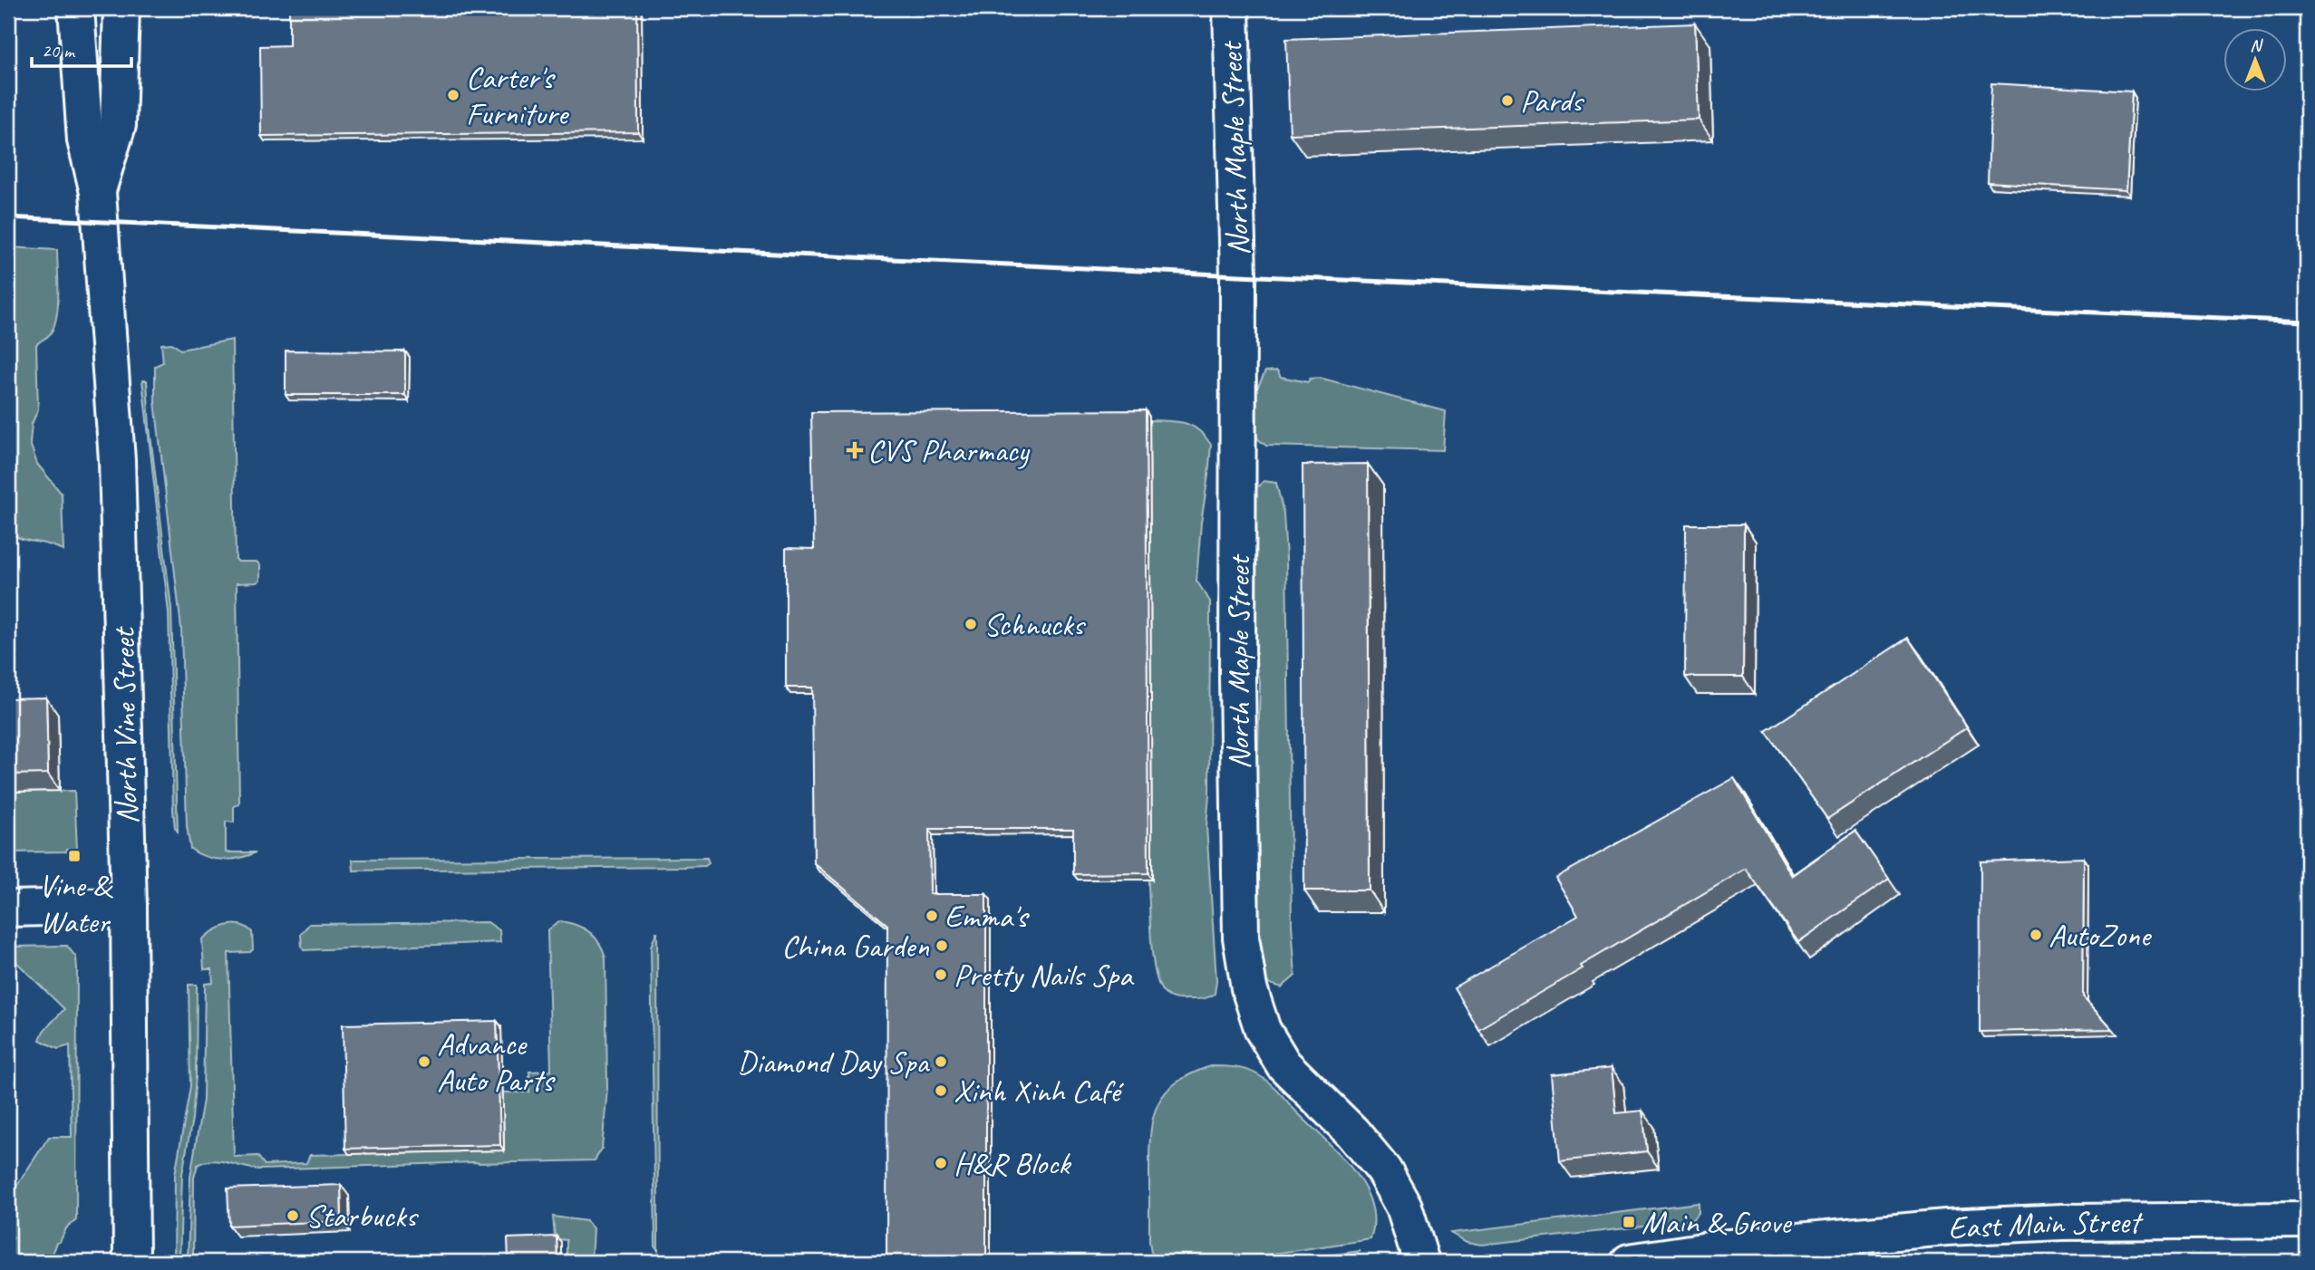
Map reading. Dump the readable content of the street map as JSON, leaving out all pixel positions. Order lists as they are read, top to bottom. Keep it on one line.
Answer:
{"streets":{"main road":["North Maple Street","North Vine Street","East Main Street"]},"places":{"other":["Carter's Furniture","Pards","Schnucks","Emma's","AutoZone","China Garden","Pretty Nails Spa","Advance Auto Parts","Diamond Day Spa","Xinh Xinh Café","H&R Block","Starbucks"],"health":["CVS Pharmacy"],"transit":["Vine & Water","Main & Grove"]},"scale_bar":"20 m","north":"top"}
